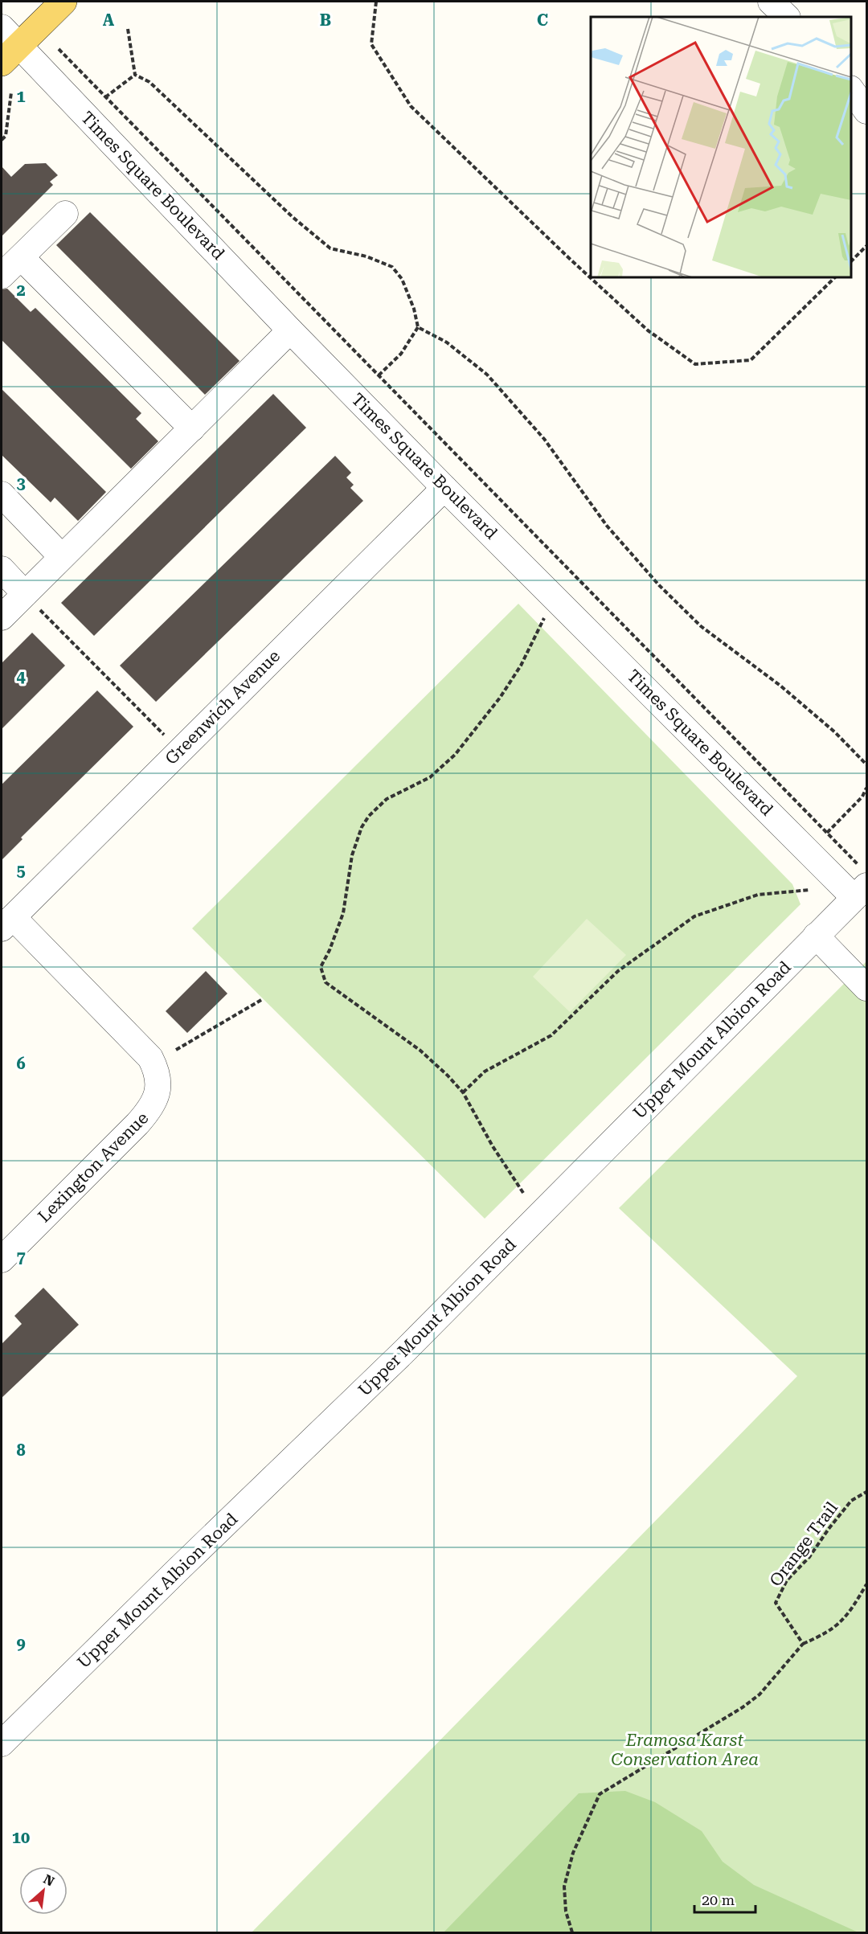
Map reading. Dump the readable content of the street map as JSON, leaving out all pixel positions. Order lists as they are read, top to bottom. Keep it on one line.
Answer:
{"streets":{"street":["Times Square Boulevard","Greenwich Avenue","Upper Mount Albion Road","Lexington Avenue"],"path":["Orange Trail"]},"crossings":[["Times Square Boulevard","Greenwich Avenue"],["Times Square Boulevard","Upper Mount Albion Road"],["Greenwich Avenue","Lexington Avenue"]],"parks":["Eramosa Karst Conservation Area"],"scale_bar":"20 m","north":"top right","grid":{"columns":["A","B","C"],"rows":["1","2","3","4","5","6","7","8","9","10"]}}
